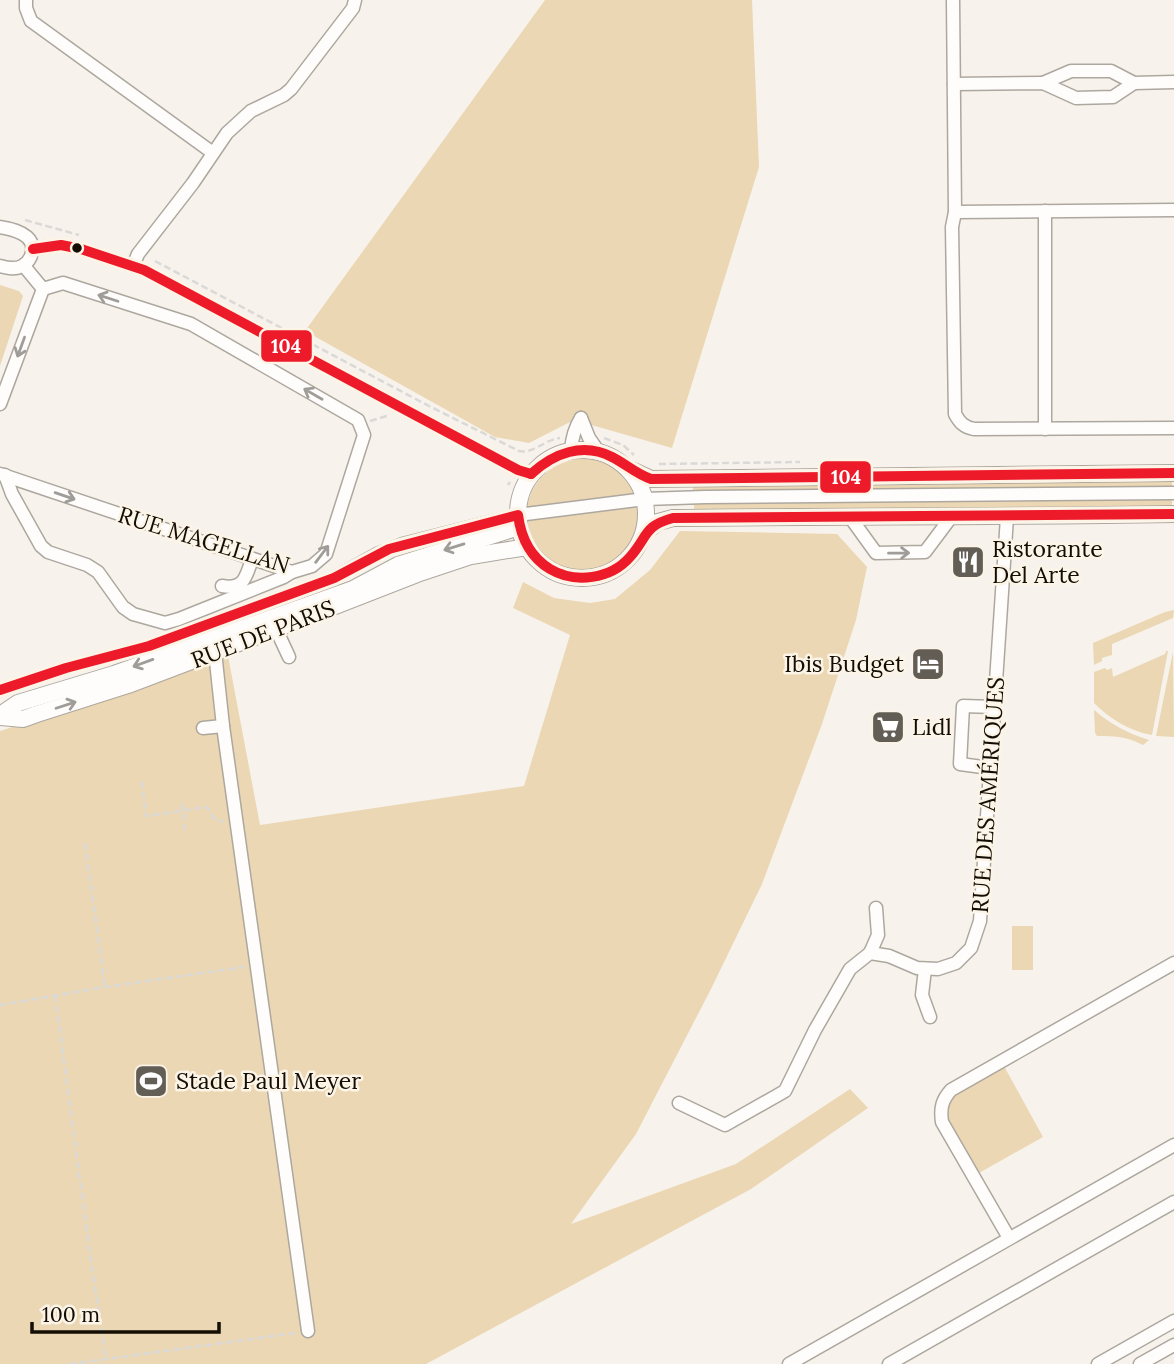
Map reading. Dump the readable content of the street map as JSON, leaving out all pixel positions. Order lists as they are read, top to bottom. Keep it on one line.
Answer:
{"streets":{"main road":["RUE DE PARIS"],"street":["RUE MAGELLAN","RUE DES AMÉRIQUES"]},"places":{"restaurant":["Ristorante Del Arte"],"hotel":["Ibis Budget"],"supermarket":["Lidl"],"sports":["Stade Paul Meyer"]},"lines":["transit line 104"],"scale_bar":"100 m"}
